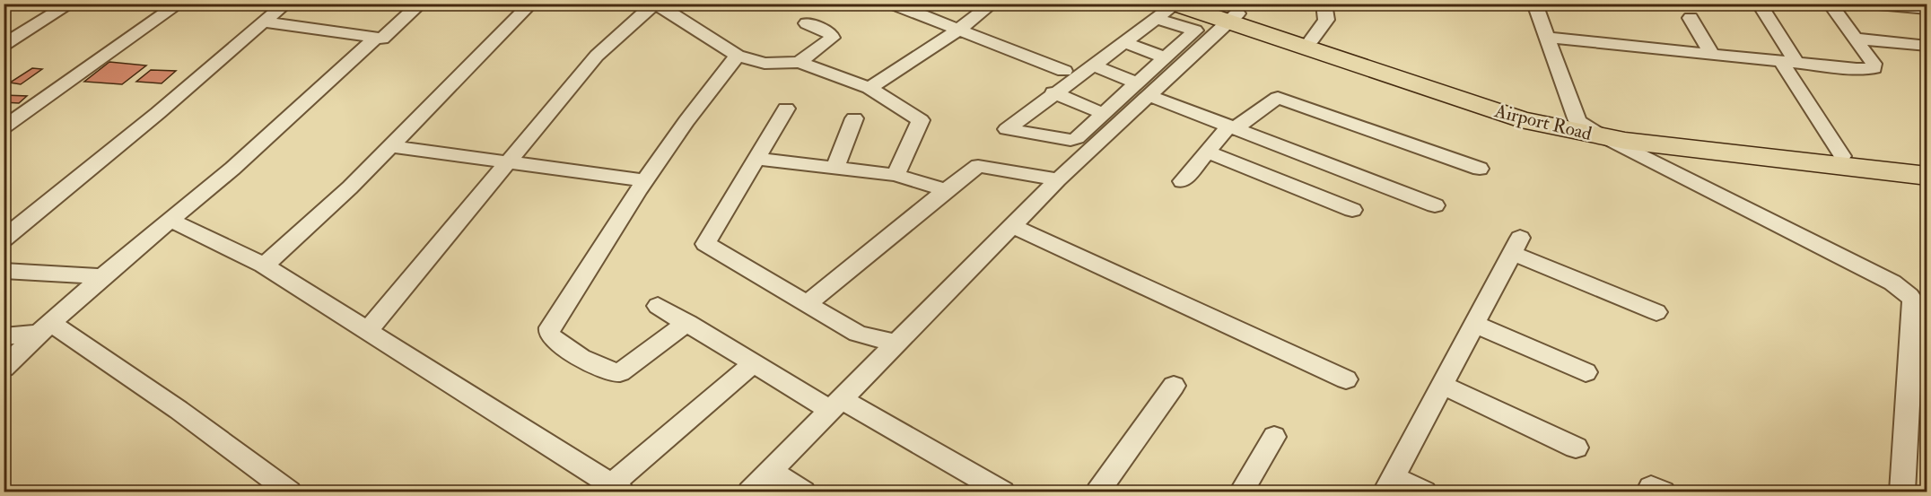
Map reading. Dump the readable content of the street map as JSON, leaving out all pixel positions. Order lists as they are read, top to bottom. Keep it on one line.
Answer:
{"streets":{"highway":["Airport Road"]}}
